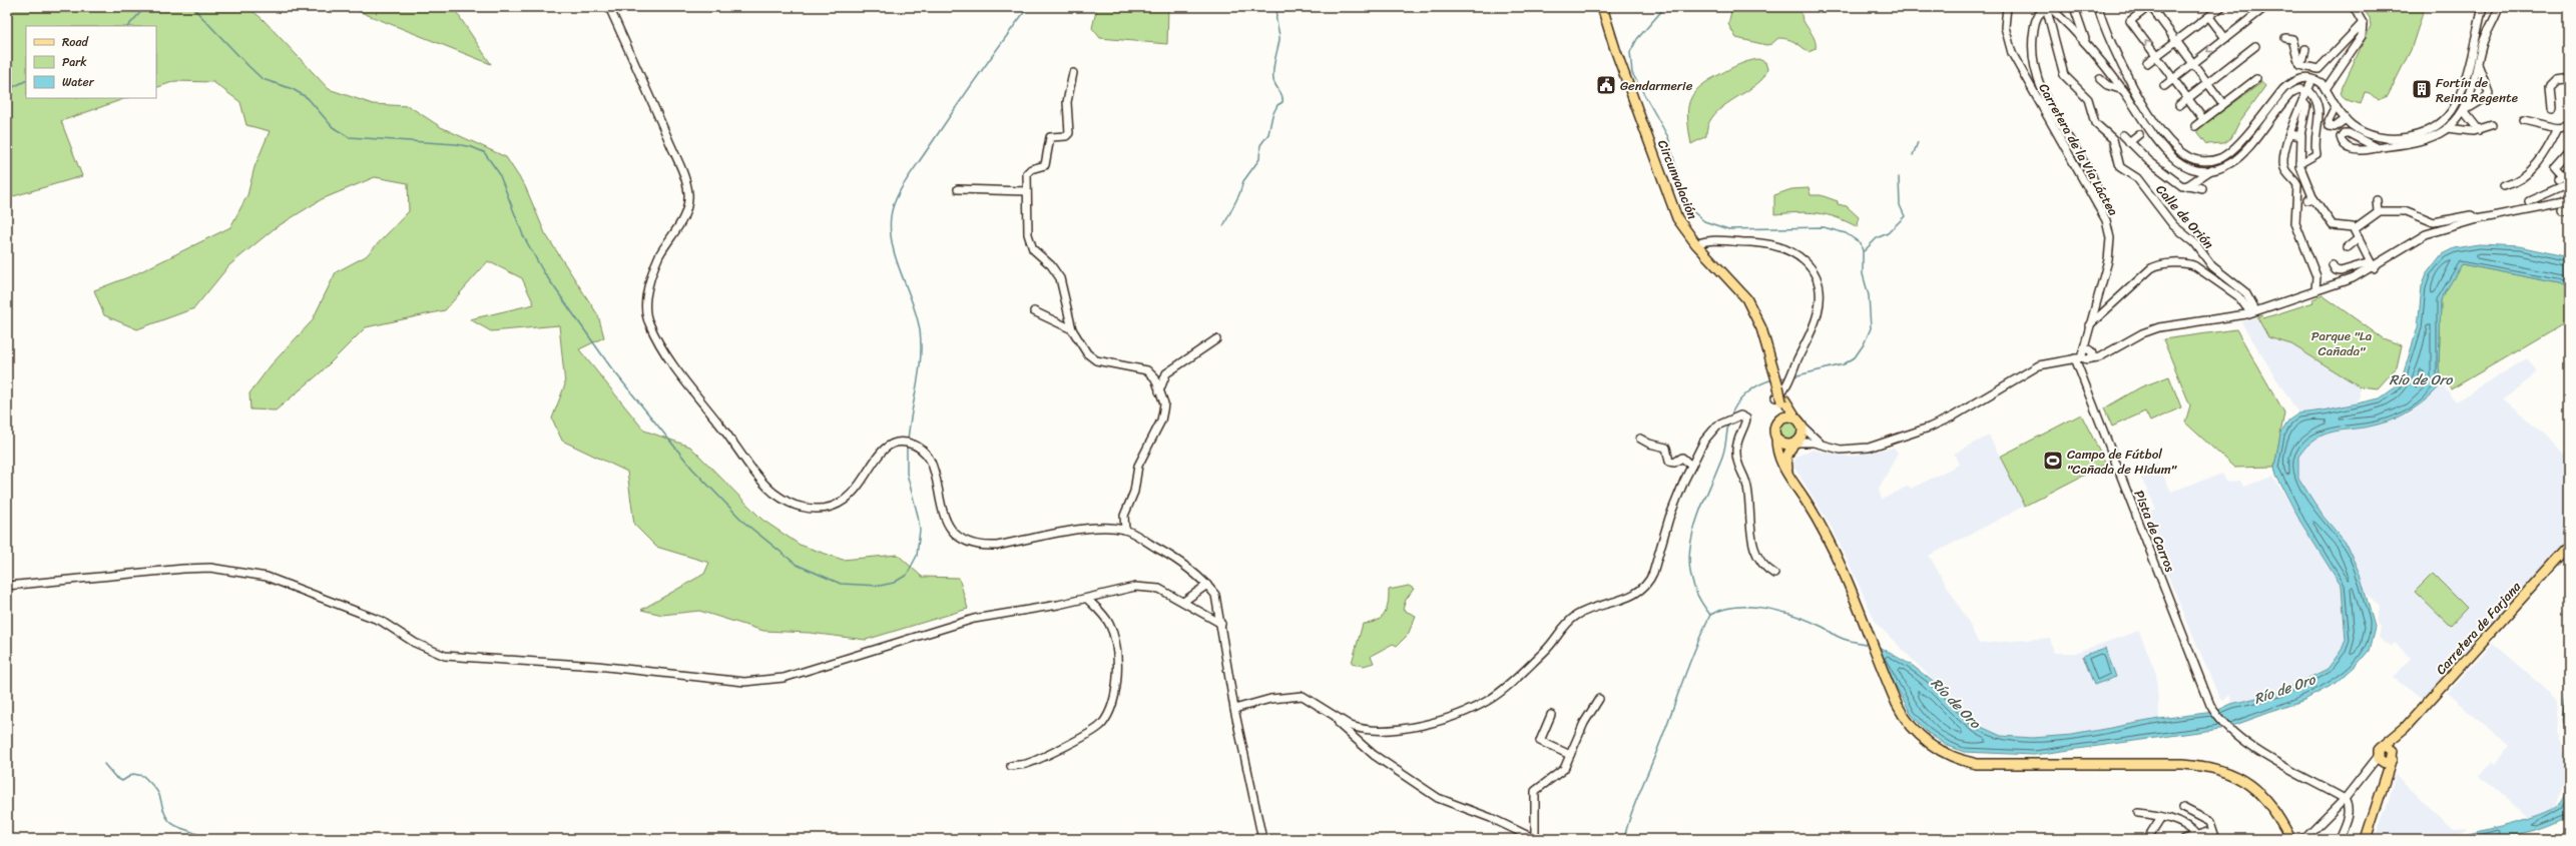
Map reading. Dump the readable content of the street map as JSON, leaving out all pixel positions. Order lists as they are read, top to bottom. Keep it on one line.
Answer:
{"streets":{"main road":["Circunvalación","Carretera de Farjana"],"street":["Carretera de la Vía Láctea","Calle de Orión","Pista de Carros"]},"water":["Río de Oro"],"parks":["Parque \"La Cañada\""],"places":{"public building":["Gendarmerie"],"building":["Fortín de Reina Regente"],"sports":["Campo de Fútbol \"Cañada de Hidum\""]},"legend":["Road","Park","Water"]}
